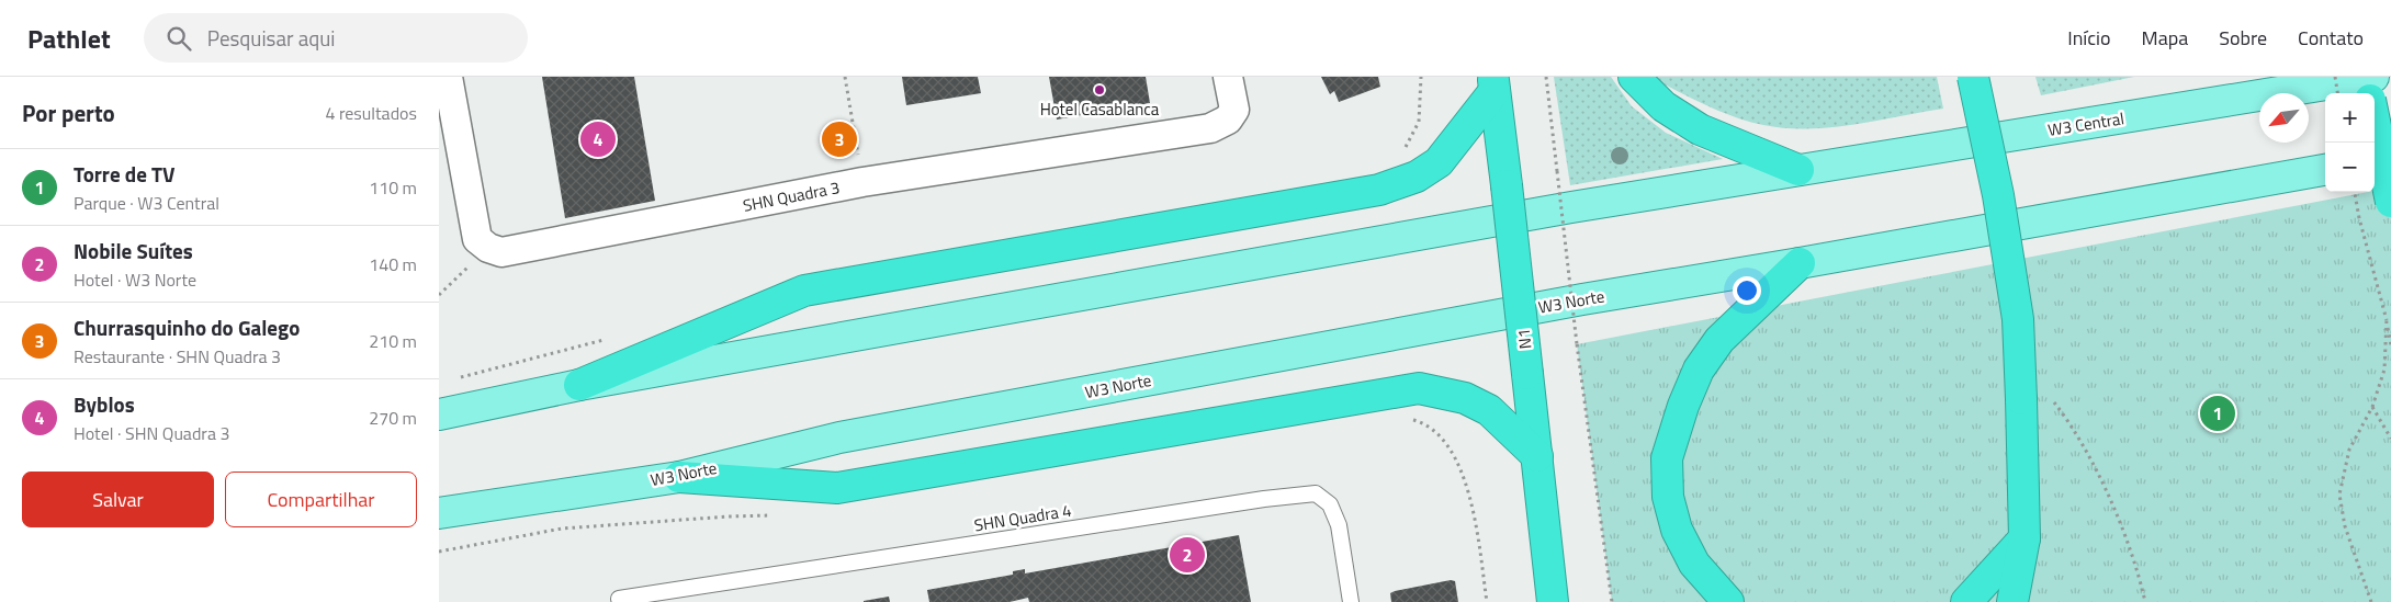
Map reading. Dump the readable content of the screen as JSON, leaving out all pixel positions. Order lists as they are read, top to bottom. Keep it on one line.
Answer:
{"streets":{"highway":["N1"],"main road":["W3 Central","W3 Norte"],"street":["SHN Quadra 3"],"lane":["SHN Quadra 4"]},"places":["Hotel Casablanca"],"north":"bottom left","page":{"header":"Pathlet","search":"Pesquisar aqui","nav":["Início","Mapa","Sobre","Contato"],"heading":["Por perto","4 resultados"],"map_buttons":["+","−"],"pins":["3","4","1","2"],"list":[{"mark":"1","name":"Torre de TV","note":"Parque · W3 Central","value":"110 m"},{"mark":"2","name":"Nobile Suítes","note":"Hotel · W3 Norte","value":"140 m"},{"mark":"3","name":"Churrasquinho do Galego","note":"Restaurante · SHN Quadra 3","value":"210 m"},{"mark":"4","name":"Byblos","note":"Hotel · SHN Quadra 3","value":"270 m"}],"buttons":["Salvar","Compartilhar"]}}
